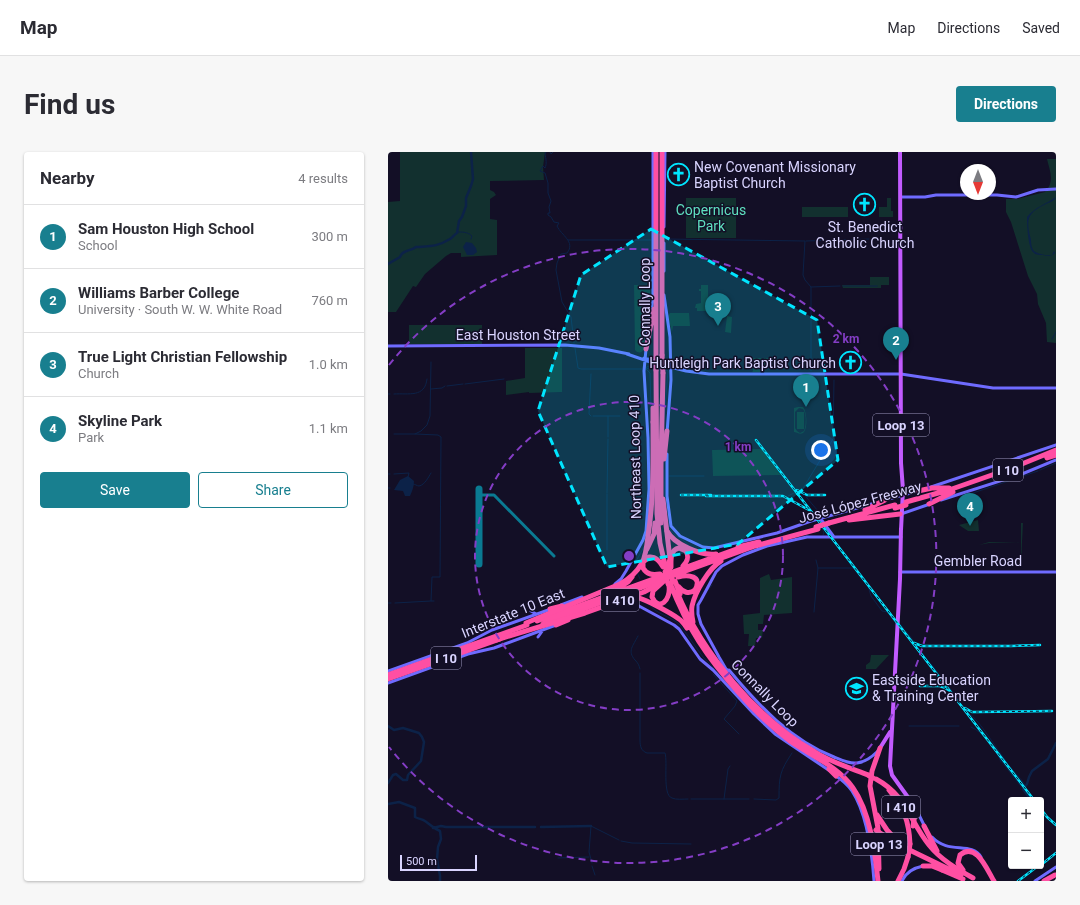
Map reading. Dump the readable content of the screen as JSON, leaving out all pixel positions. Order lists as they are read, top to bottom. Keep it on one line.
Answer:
{"streets":{"highway":["Connally Loop","Loop 13","I 10","José López Freeway","I 410"],"main road":["East Houston Street","Northeast Loop 410","Gembler Road","Interstate 10 East"]},"crossings":[["Connally Loop","Loop 13"],["Connally Loop","I 10"],["Connally Loop","José López Freeway"],["East Houston Street","Loop 13"],["East Houston Street","Northeast Loop 410"],["Loop 13","Gembler Road"],["Northeast Loop 410","Interstate 10 East"],["I 10","José López Freeway"],["I 10","I 410"],["I 10","Interstate 10 East"]],"parks":["Copernicus Park"],"places":{"church":["New Covenant Missionary Baptist Church","St. Benedict Catholic Church","Huntleigh Park Baptist Church"],"school or university":["Eastside Education & Training Center"]},"scale_bar":"500 m","north":"bottom","page":{"header":"Map","nav":["Map","Directions","Saved"],"buttons":["Directions",["Save","Share"]],"title":"Find us","heading":["Nearby","4 results"],"list":[{"mark":"1","name":"Sam Houston High School","note":"School","value":"300 m"},{"mark":"2","name":"Williams Barber College","note":"University · South W. W. White Road","value":"760 m"},{"mark":"3","name":"True Light Christian Fellowship","note":"Church","value":"1.0 km"},{"mark":"4","name":"Skyline Park","note":"Park","value":"1.1 km"}],"pins":["3","2","1","4"],"map_buttons":["+","−"],"scale":"500 m"},"rings":["2 km","1 km"]}
